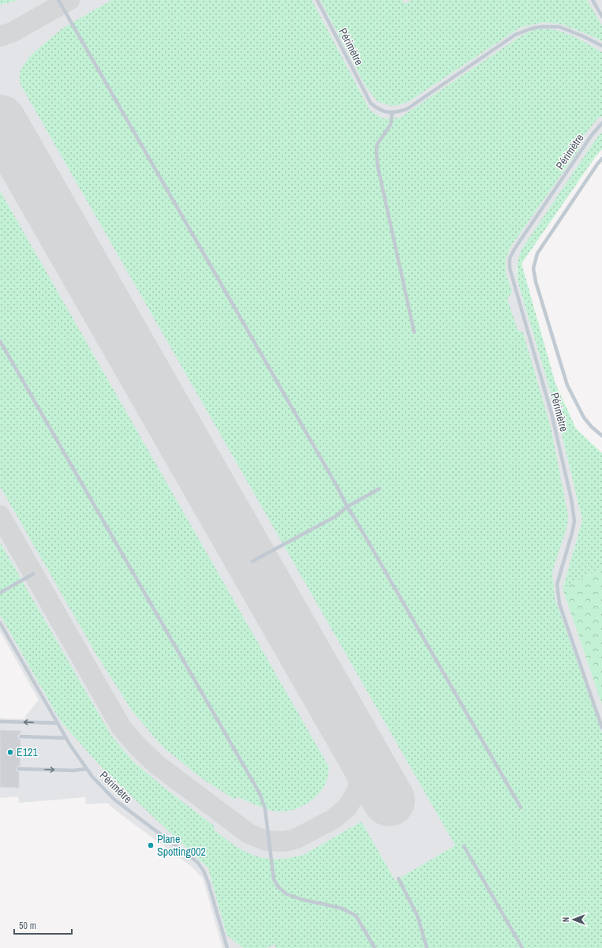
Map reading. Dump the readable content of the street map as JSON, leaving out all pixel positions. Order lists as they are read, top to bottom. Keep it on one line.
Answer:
{"streets":{"lane":["Périmètre"]},"places":["E121","Plane Spotting002"],"scale_bar":"50 m","north":"left"}
